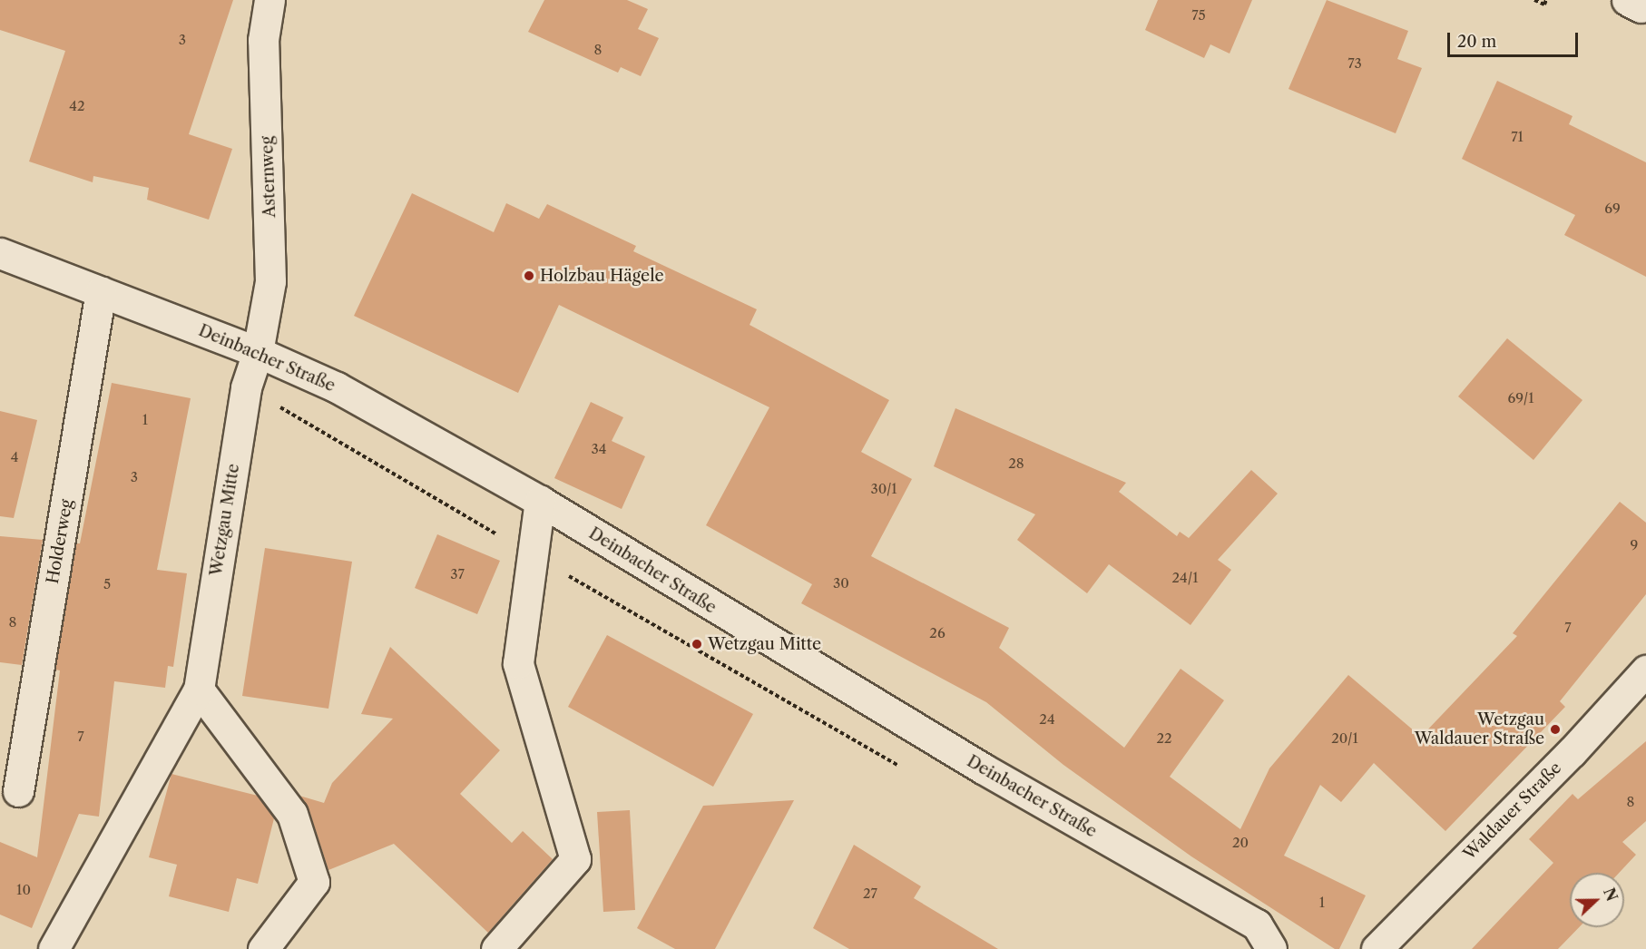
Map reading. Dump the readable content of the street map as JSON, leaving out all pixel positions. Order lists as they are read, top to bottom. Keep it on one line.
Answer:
{"streets":{"street":["Asternweg","Deinbacher Straße","Wetzgau Mitte","Holderweg","Waldauer Straße"]},"crossings":[["Asternweg","Deinbacher Straße"],["Asternweg","Wetzgau Mitte"],["Deinbacher Straße","Wetzgau Mitte"],["Deinbacher Straße","Holderweg"]],"places":["Holzbau Hägele","Wetzgau Mitte","Wetzgau Waldauer Straße"],"house_numbers":["75","3","8","73","42","71","69","69/1","1","34","4","28","3","30/1","9","37","24/1","30","5","8","7","26","24","7","22","20/1","8","20","10","27","1"],"scale_bar":"20 m","north":"right"}
